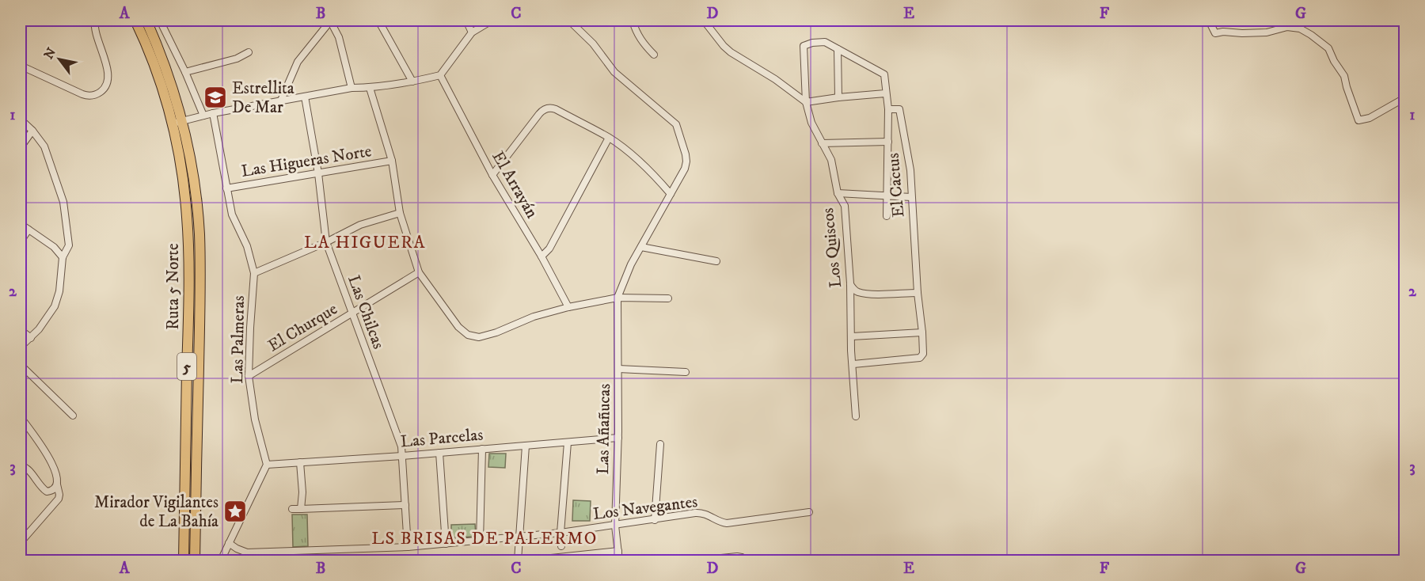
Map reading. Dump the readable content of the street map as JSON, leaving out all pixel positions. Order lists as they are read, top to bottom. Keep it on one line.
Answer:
{"streets":{"highway":["Ruta 5 Norte","5"],"street":["Las Higueras Norte","El Arrayán","El Cactus","Los Quiscos","Las Chilcas","El Churque","Las Palmeras","Las Añañucas","Las Parcelas","Los Navegantes"]},"crossings":[["Las Higueras Norte","Las Chilcas"],["Las Higueras Norte","Las Palmeras"],["El Cactus","Los Quiscos"],["Las Chilcas","El Churque"],["Las Chilcas","Las Parcelas"],["Las Chilcas","Los Navegantes"],["El Churque","Las Palmeras"],["Las Palmeras","Las Parcelas"],["Las Añañucas","Las Parcelas"],["Las Añañucas","Los Navegantes"]],"districts":["LA HIGUERA","LS BRISAS DE PALERMO"],"places":{"school or university":["Estrellita De Mar"],"place":["Mirador Vigilantes de La Bahía"]},"north":"top left","grid":{"columns":["A","B","C","D","E","F","G"],"rows":["1","2","3"]}}
